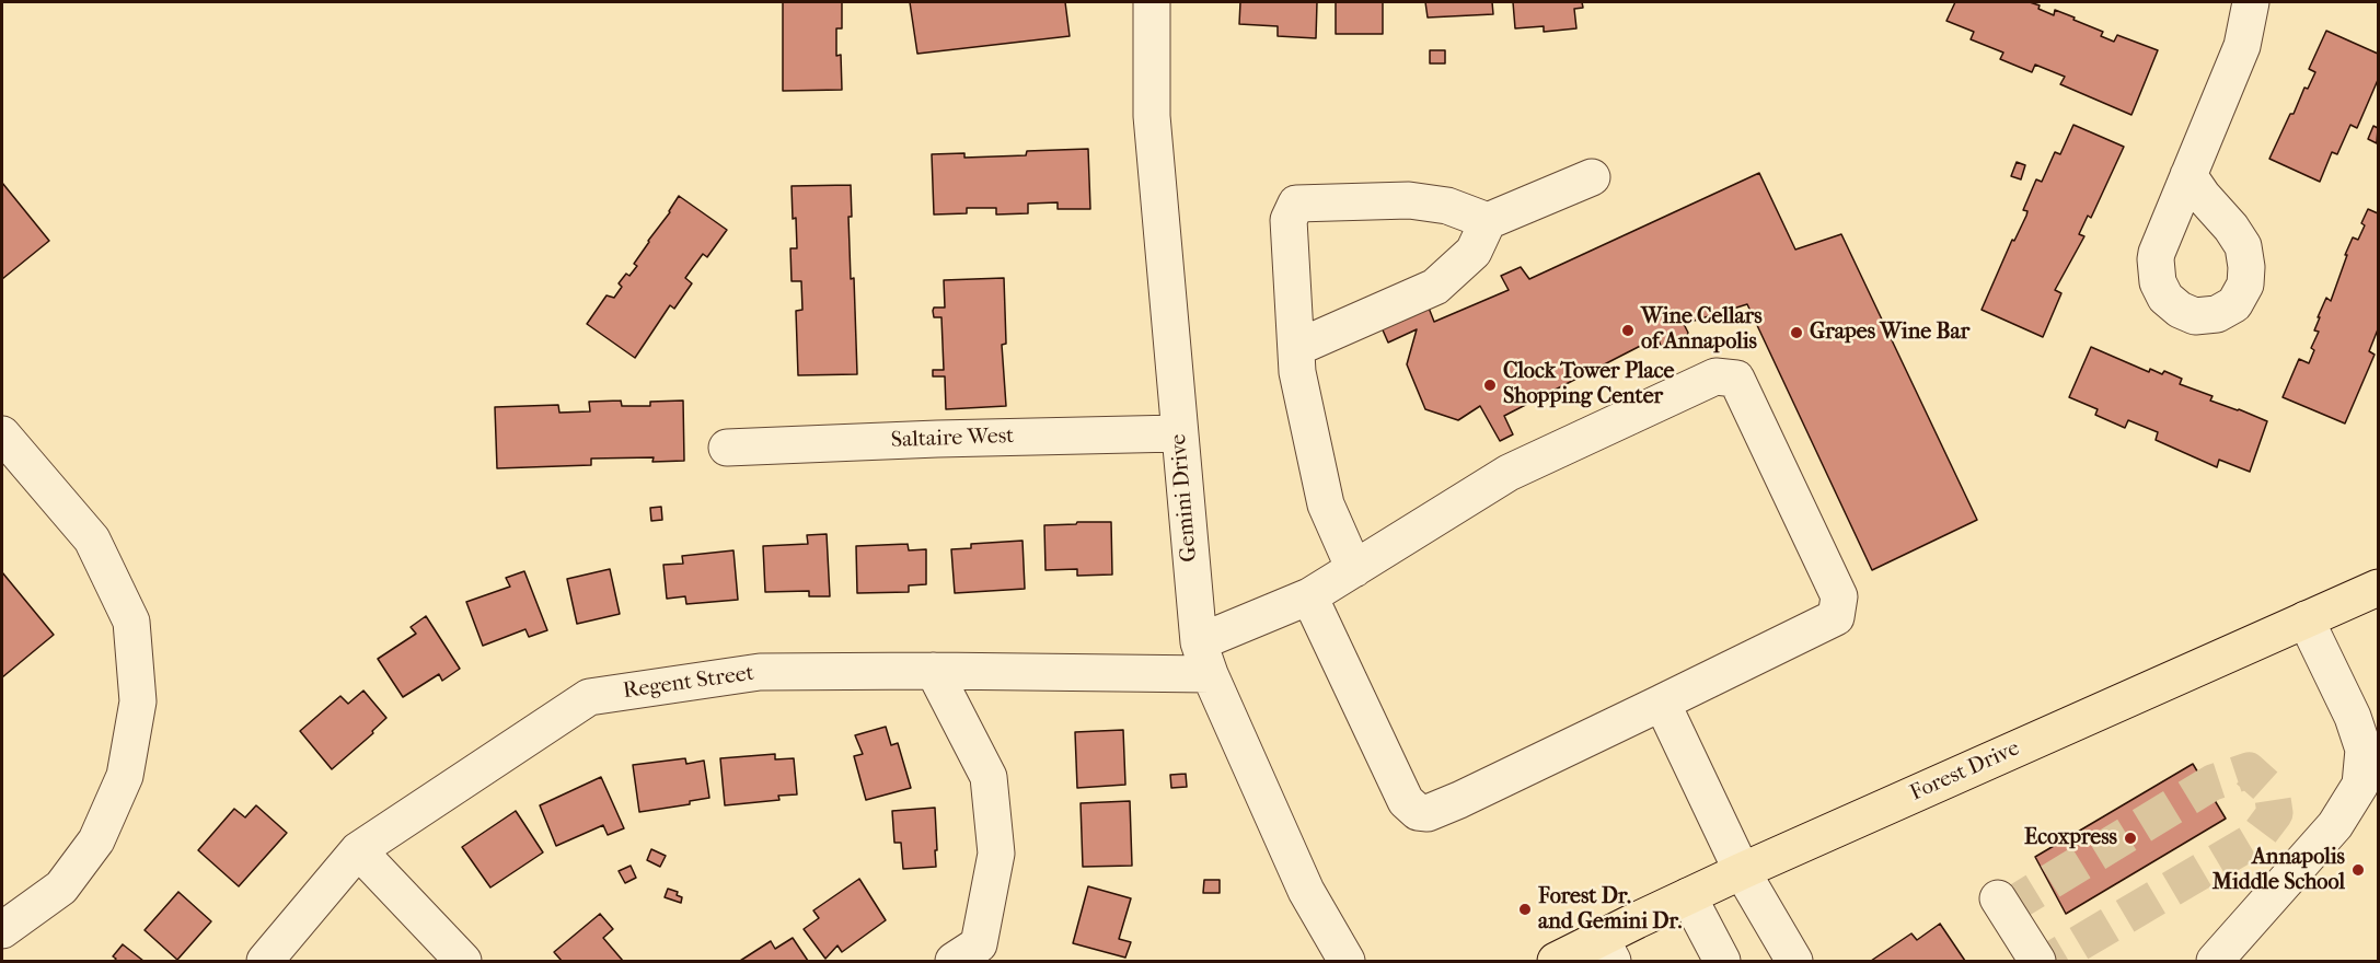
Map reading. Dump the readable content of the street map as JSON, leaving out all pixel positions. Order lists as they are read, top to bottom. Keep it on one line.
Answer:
{"streets":{"main road":["Forest Drive"],"street":["Saltaire West","Gemini Drive","Regent Street"]},"crossings":[["Saltaire West","Gemini Drive"],["Gemini Drive","Regent Street"]],"places":["Wine Cellars of Annapolis","Grapes Wine Bar","Clock Tower Place Shopping Center","Ecoxpress","Annapolis Middle School","Forest Dr. and Gemini Dr."]}
